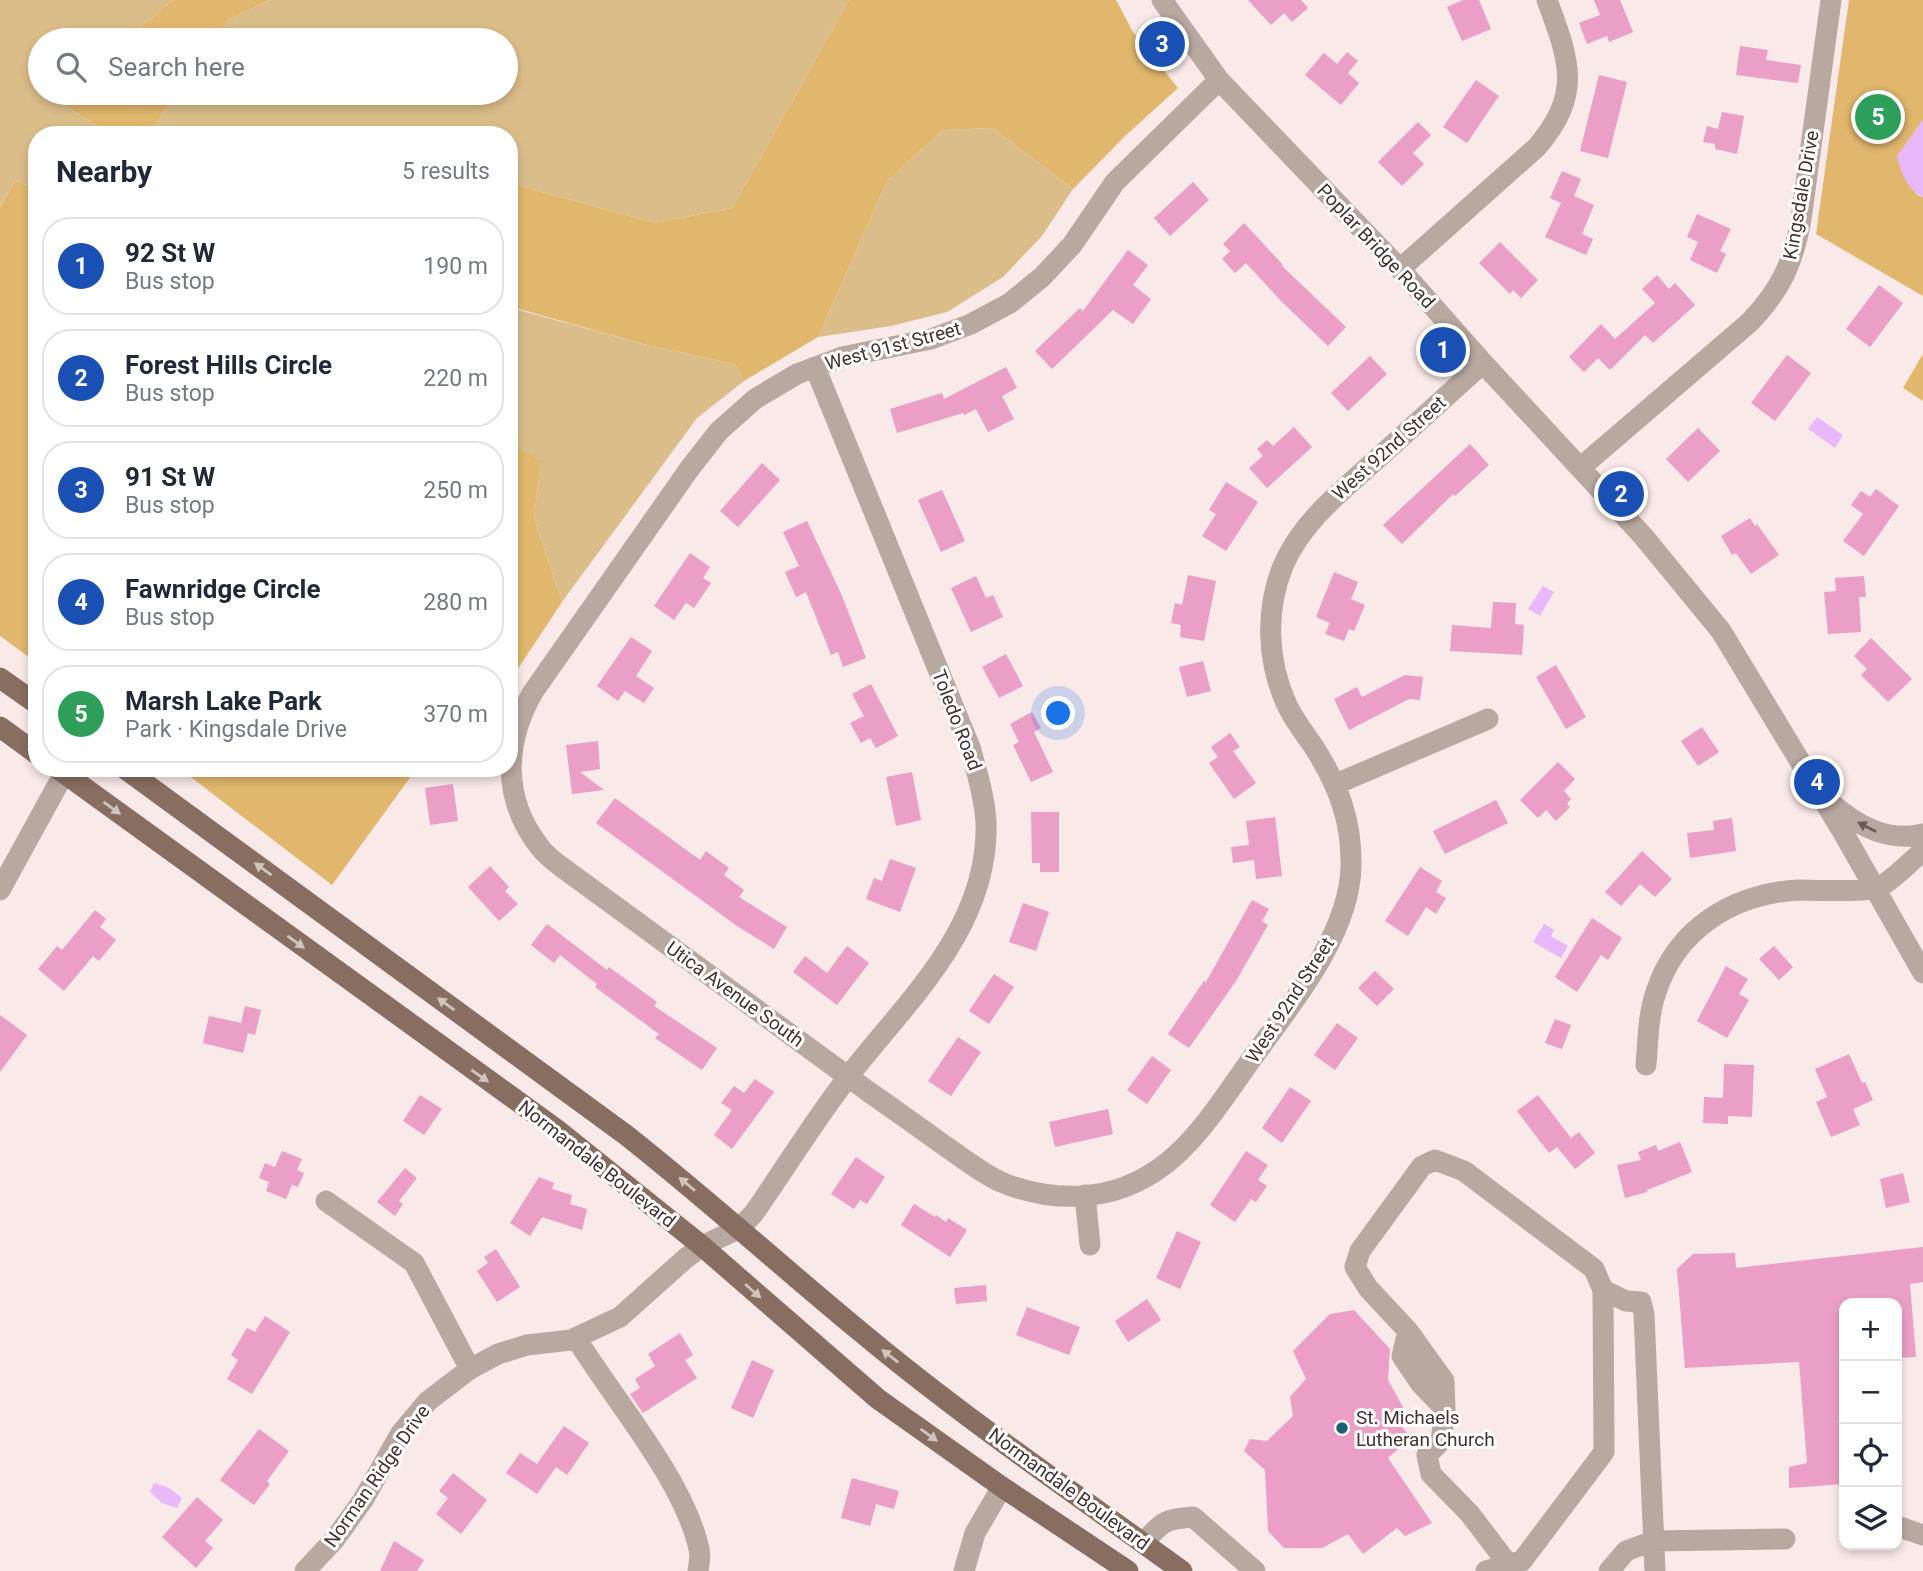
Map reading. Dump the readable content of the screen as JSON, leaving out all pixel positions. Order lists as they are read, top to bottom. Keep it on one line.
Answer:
{"streets":{"main road":["Normandale Boulevard"],"street":["Kingsdale Drive","Poplar Bridge Road","West 91st Street","West 92nd Street","Toledo Road","Utica Avenue South","Norman Ridge Drive"]},"crossings":[["Kingsdale Drive","Poplar Bridge Road"],["Poplar Bridge Road","West 91st Street"],["Poplar Bridge Road","West 92nd Street"],["West 91st Street","Toledo Road"],["West 91st Street","Utica Avenue South"],["West 92nd Street","Utica Avenue South"],["Toledo Road","Utica Avenue South"],["Toledo Road","Normandale Boulevard"],["Toledo Road","Norman Ridge Drive"],["Normandale Boulevard","Norman Ridge Drive"]],"places":["St. Michaels Lutheran Church"],"page":{"pins":["3","5","1","2","4"],"search":"Search here","heading":["Nearby","5 results"],"list":[{"mark":"1","name":"92 St W","note":"Bus stop","value":"190 m"},{"mark":"2","name":"Forest Hills Circle","note":"Bus stop","value":"220 m"},{"mark":"3","name":"91 St W","note":"Bus stop","value":"250 m"},{"mark":"4","name":"Fawnridge Circle","note":"Bus stop","value":"280 m"},{"mark":"5","name":"Marsh Lake Park","note":"Park · Kingsdale Drive","value":"370 m"}],"map_buttons":["+","−"]}}
